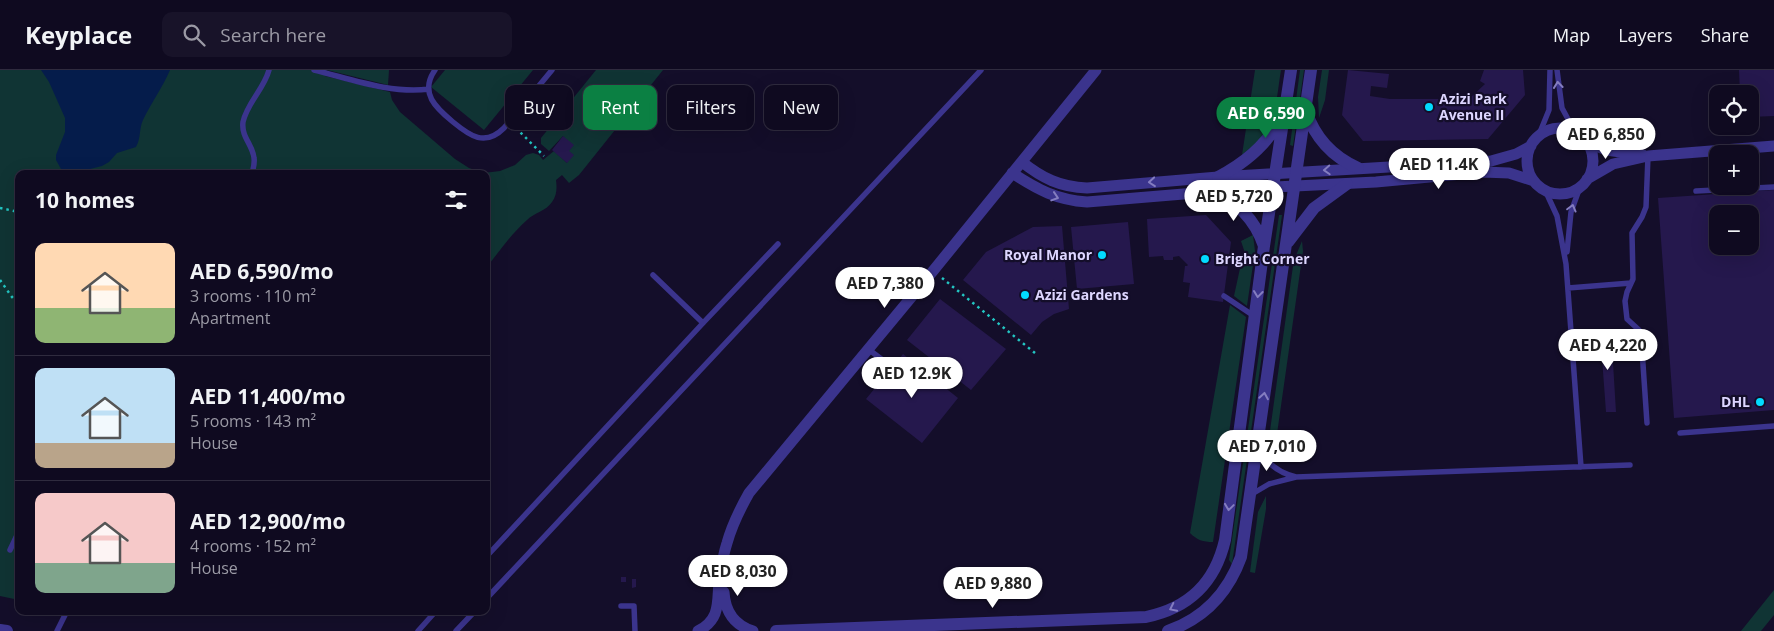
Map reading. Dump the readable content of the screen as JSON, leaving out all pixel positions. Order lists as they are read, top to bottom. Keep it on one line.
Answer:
{"places":["Azizi Park Avenue II","Royal Manor","Bright Corner","Azizi Gardens","DHL"],"page":{"header":"Keyplace","search":"Search here","nav":["Map","Layers","Share"],"map_buttons":["+","−"],"chip":["Buy","Rent","Filters","New"],"price":["AED 6,590","AED 6,850","AED 11.4K","AED 5,720","AED 7,380","AED 4,220","AED 12.9K","AED 7,010","AED 8,030","AED 9,880"],"heading":"10 homes","list":[{"name":"AED 6,590/mo","note":"3 rooms · 110 m² · Apartment"},{"name":"AED 11,400/mo","note":"5 rooms · 143 m² · House"},{"name":"AED 12,900/mo","note":"4 rooms · 152 m² · House"}]}}
